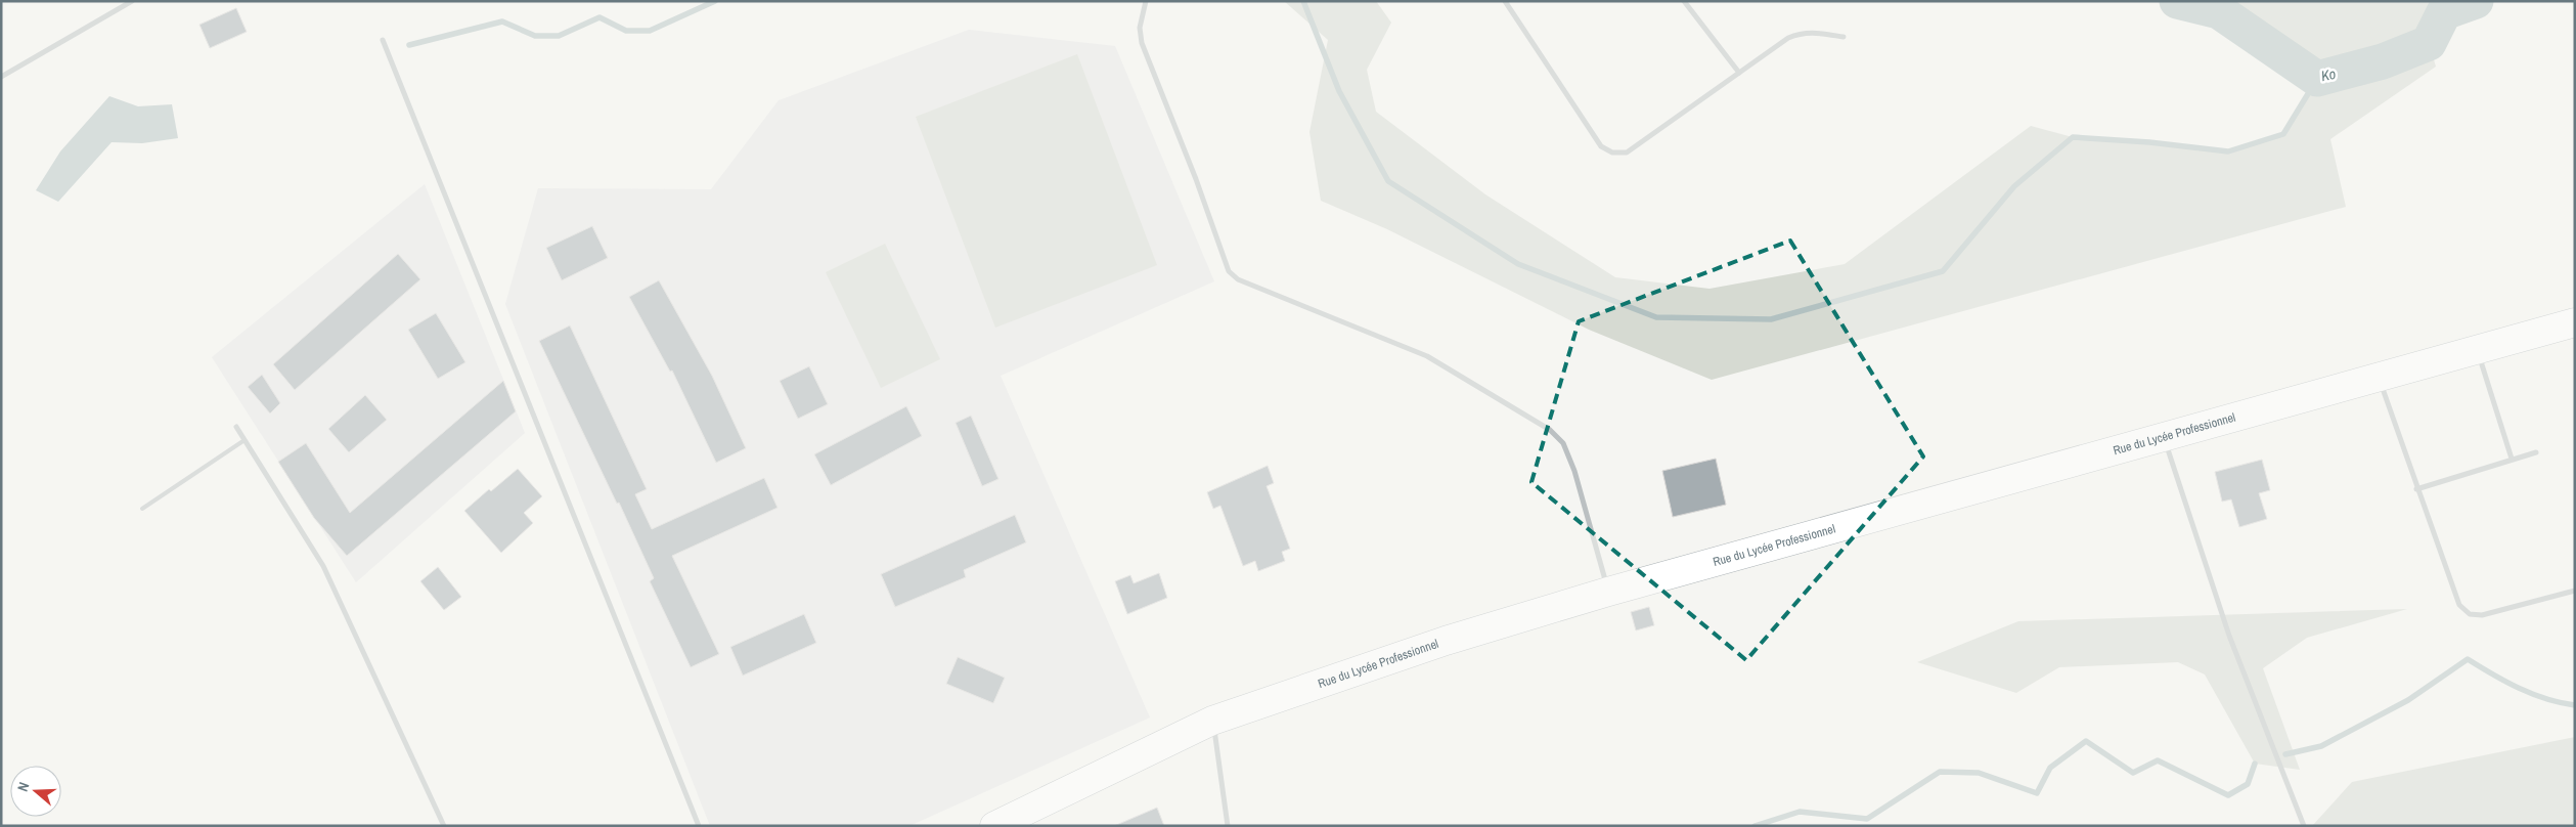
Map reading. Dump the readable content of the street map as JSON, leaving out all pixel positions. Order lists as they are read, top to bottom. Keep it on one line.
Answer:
{"streets":{"main road":["Rue du Lycée Professionnel"]},"water":["Ko"],"north":"left"}
